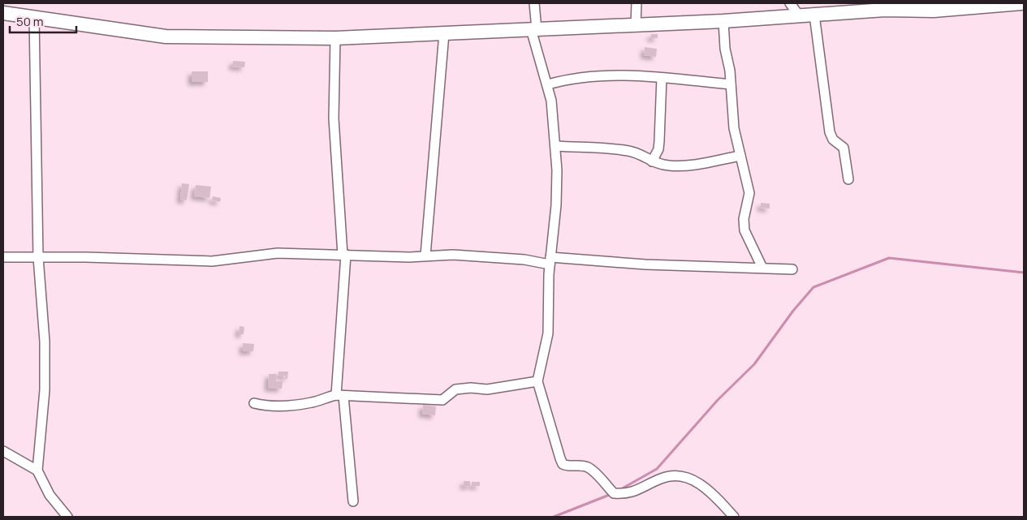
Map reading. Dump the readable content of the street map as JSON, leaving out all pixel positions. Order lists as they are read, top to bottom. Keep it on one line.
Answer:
{"scale_bar":"50 m"}
